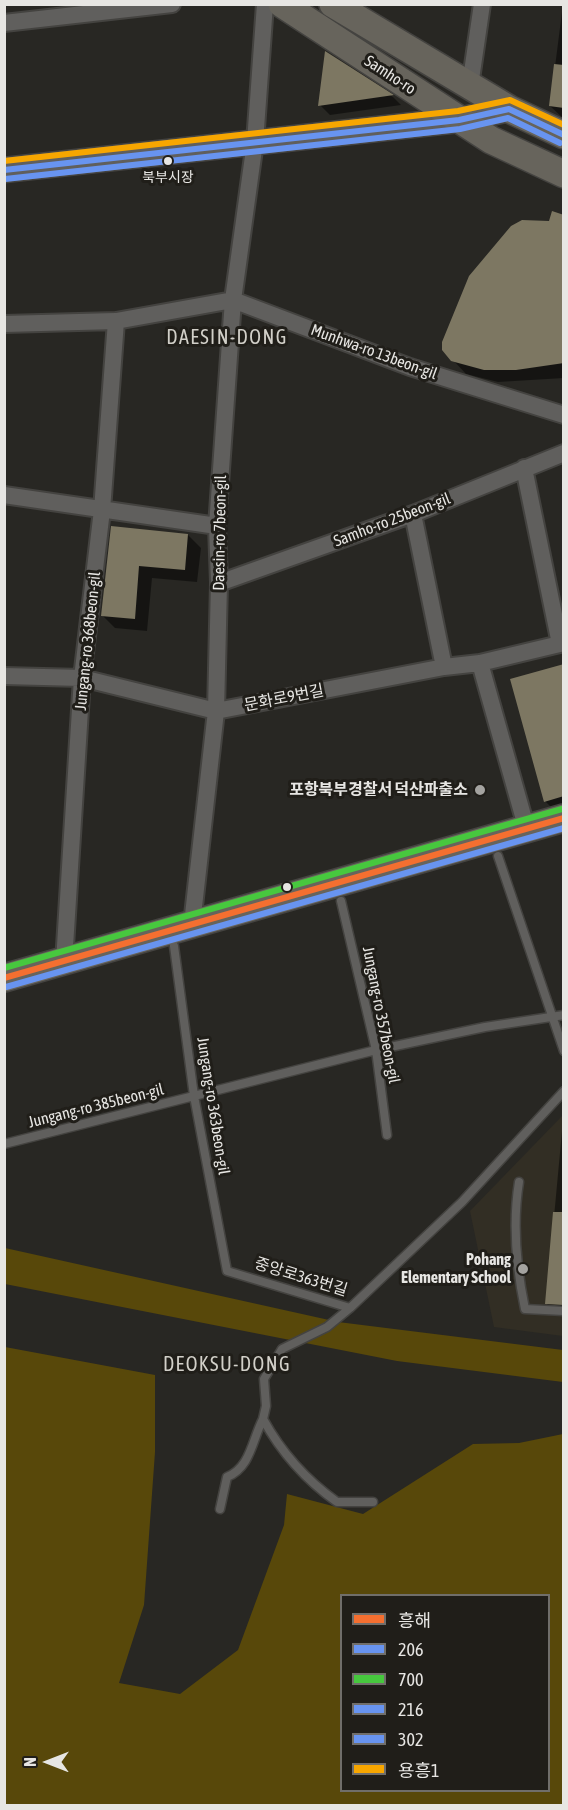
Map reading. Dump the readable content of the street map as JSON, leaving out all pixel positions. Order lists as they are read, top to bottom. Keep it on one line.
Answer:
{"streets":{"main road":["Samho-ro"],"street":["Munhwa-ro 13beon-gil","Samho-ro 25beon-gil","Daesin-ro 7beon-gil","Jungang-ro 368beon-gil","문화로9번길"],"lane":["Jungang-ro 357beon-gil","Jungang-ro 385beon-gil","Jungang-ro 363beon-gil","중앙로363번길"]},"crossings":[["Munhwa-ro 13beon-gil","Daesin-ro 7beon-gil"],["Samho-ro 25beon-gil","Daesin-ro 7beon-gil"],["Daesin-ro 7beon-gil","문화로9번길"],["Jungang-ro 368beon-gil","문화로9번길"],["Jungang-ro 357beon-gil","Jungang-ro 385beon-gil"],["Jungang-ro 385beon-gil","Jungang-ro 363beon-gil"],["Jungang-ro 363beon-gil","중앙로363번길"]],"districts":["DAESIN-DONG","DEOKSU-DONG"],"places":["북부시장","포항북부경찰서 덕산파출소","Pohang Elementary School"],"lines":["transit line 용흥1","transit line 216","transit line 302","transit line 700","transit line 흥해","transit line 206"],"legend":["흥해","206","700","216","302","용흥1"],"north":"left"}
